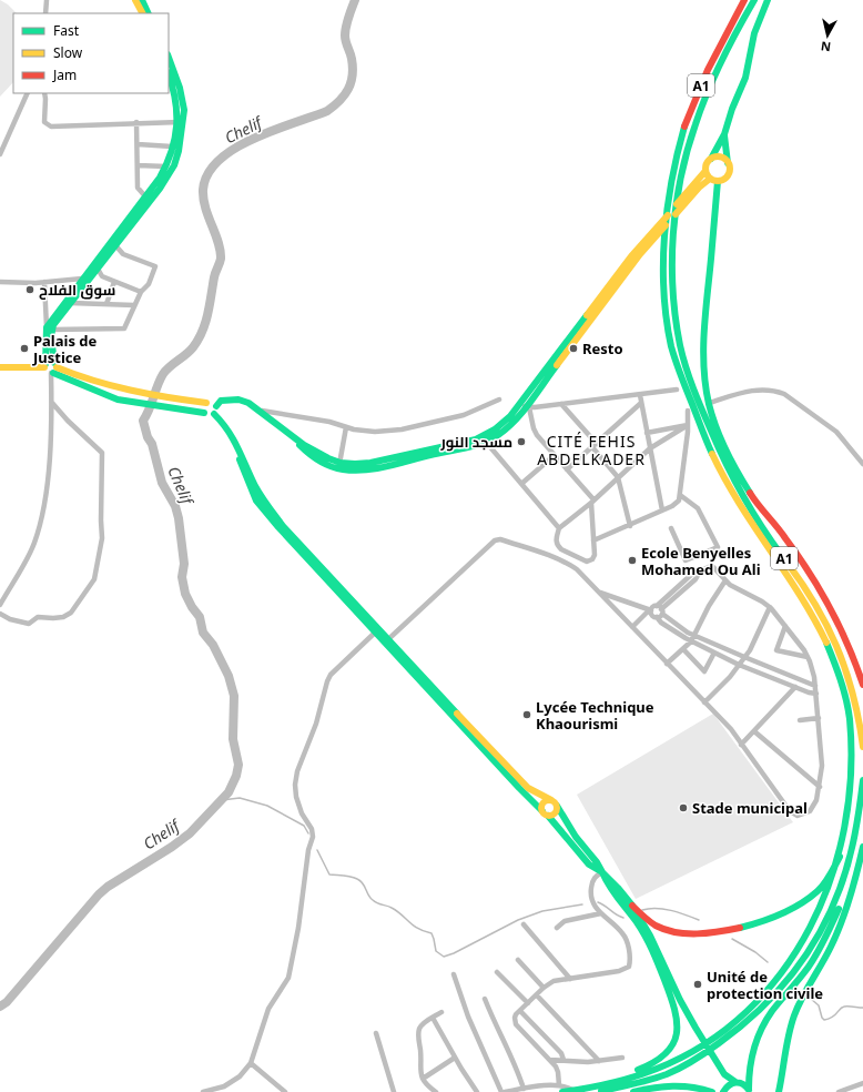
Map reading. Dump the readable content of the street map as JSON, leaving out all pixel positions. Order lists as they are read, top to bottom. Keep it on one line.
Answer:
{"streets":{"main road":["A1"]},"districts":["CITÉ FEHIS ABDELKADER"],"water":["Chelif"],"places":["سوق الفلاح","Palais de Justice","Resto","مسجد النور","Ecole Benyelles Mohamed Ou Ali","Lycée Technique Khaourismi","Stade municipal","Unité de protection civile"],"legend":["Fast","Slow","Jam"],"north":"bottom"}
